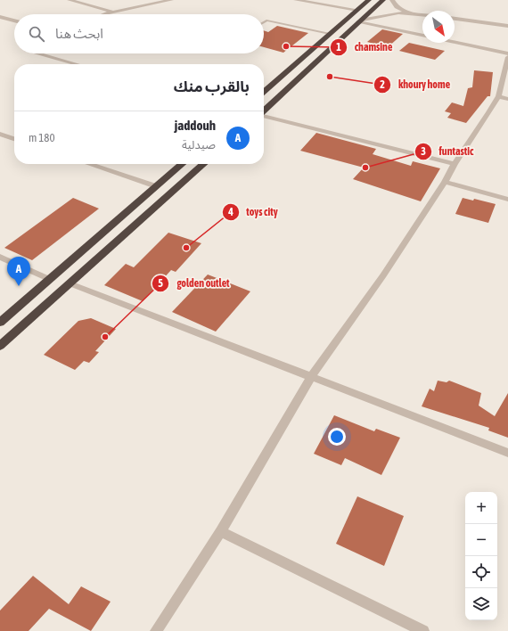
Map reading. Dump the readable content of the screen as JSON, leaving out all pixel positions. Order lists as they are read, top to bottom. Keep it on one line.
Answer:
{"places":["chamsine","khoury home","funtastic","toys city","golden outlet"],"north":"bottom right","page":{"search":"ابحث هنا","heading":"بالقرب منك","list":[{"mark":"A","name":"jaddouh","note":"صيدلية","value":"180 m"}],"pins":"A","map_buttons":["+","−"]}}
